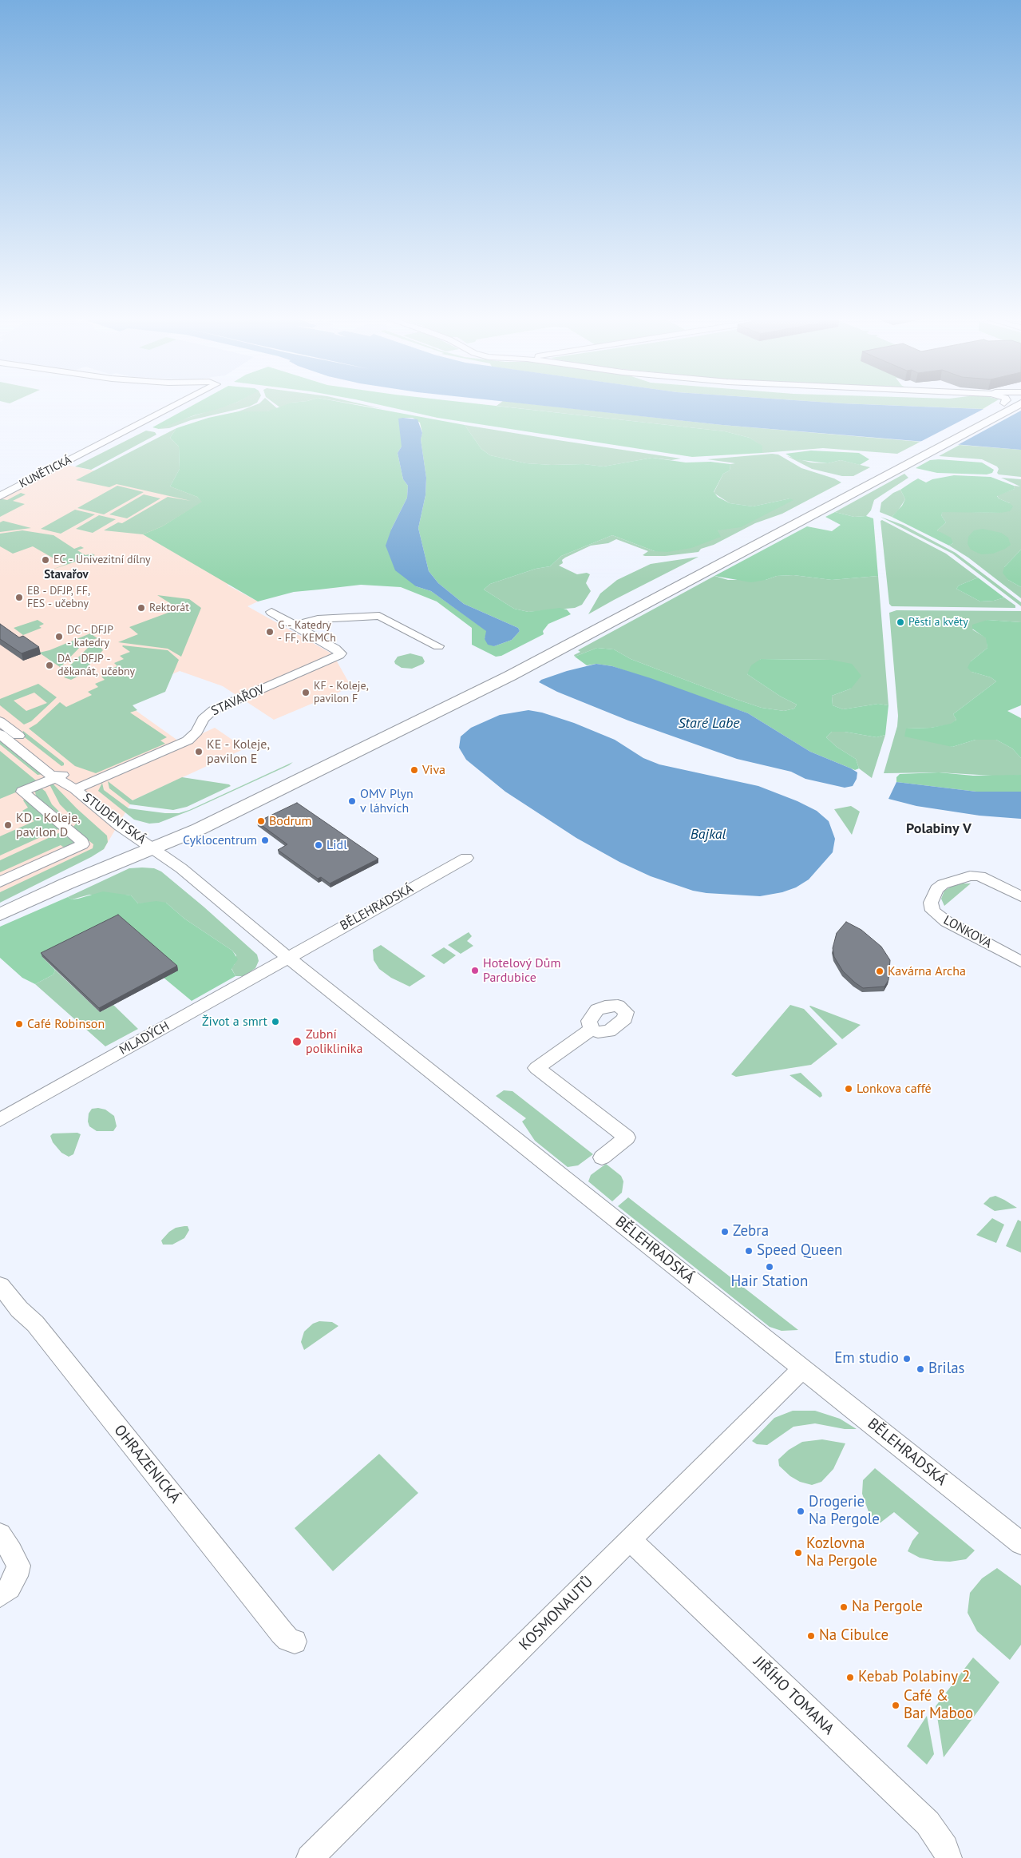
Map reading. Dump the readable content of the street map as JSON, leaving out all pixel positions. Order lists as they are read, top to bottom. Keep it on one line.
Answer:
{"streets":{"street":["KUNĚTICKÁ","STAVAŘOV","STUDENTSKÁ","BĚLEHRADSKÁ","LONKOVA","MLADÝCH","OHRAZENICKÁ","KOSMONAUTŮ","JIŘÍHO TOMANA"]},"crossings":[["STAVAŘOV","STUDENTSKÁ"],["STUDENTSKÁ","BĚLEHRADSKÁ"],["BĚLEHRADSKÁ","MLADÝCH"],["BĚLEHRADSKÁ","KOSMONAUTŮ"],["KOSMONAUTŮ","JIŘÍHO TOMANA"]],"districts":["Stavařov","Polabiny V"],"water":["Staré Labe","Bajkal"],"places":["EC - Univezitní dílny","EB - DFJP, FF, FES - učebny","Rektorát","Pěsti a květy","G - Katedry - FF, KEMCh","DC - DFJP - katedry","DA - DFJP - děkanát, učebny","KF - Koleje, pavilon F","KE - Koleje, pavilon E","Viva","OMV Plyn v láhvích","Bodrum","KD - Koleje, pavilon D","Cyklocentrum","Lidl","Hotelový Dům Pardubice","Kavárna Archa","Život a smrt","Café Robinson","Zubní poliklinika","Lonkova caffé","Zebra","Speed Queen","Hair Station","Em studio","Brilas","Drogerie Na Pergole","Kozlovna Na Pergole","Na Pergole","Na Cibulce","Kebab Polabiny 2","Café & Bar Maboo"]}
